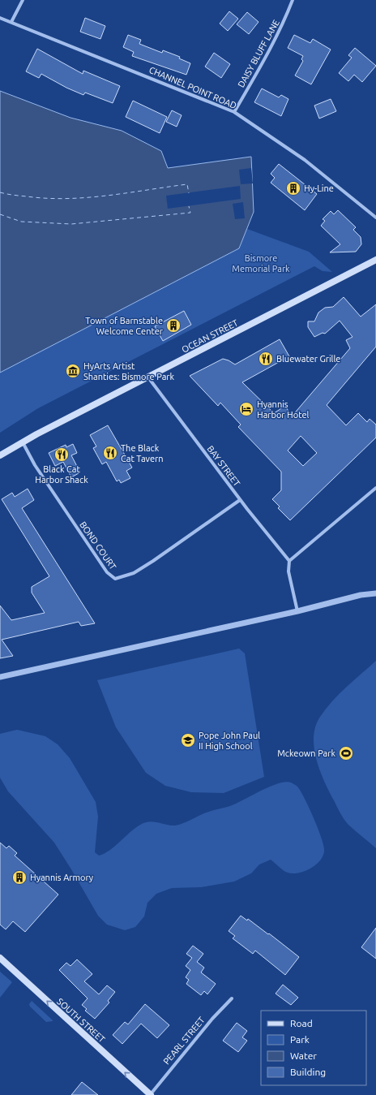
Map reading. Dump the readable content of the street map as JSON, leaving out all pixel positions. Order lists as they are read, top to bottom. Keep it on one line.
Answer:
{"streets":{"main road":["OCEAN STREET","SOUTH STREET"],"street":["DAISY BLUFF LANE","CHANNEL POINT ROAD","BAY STREET","BOND COURT","PEARL STREET"]},"crossings":[["DAISY BLUFF LANE","CHANNEL POINT ROAD"],["OCEAN STREET","BAY STREET"],["OCEAN STREET","BOND COURT"],["BAY STREET","BOND COURT"],["SOUTH STREET","PEARL STREET"]],"one_way":["SOUTH STREET"],"parks":["Bismore Memorial Park"],"places":{"building":["Hy-Line","Town of Barnstable Welcome Center","Hyannis Armory"],"restaurant":["Bluewater Grille","The Black Cat Tavern","Black Cat Harbor Shack"],"museum":["HyArts Artist Shanties: Bismore Park"],"hotel":["Hyannis Harbor Hotel"],"school or university":["Pope John Paul II High School"],"sports":["Mckeown Park"]},"legend":["Road","Park","Water","Building"]}
